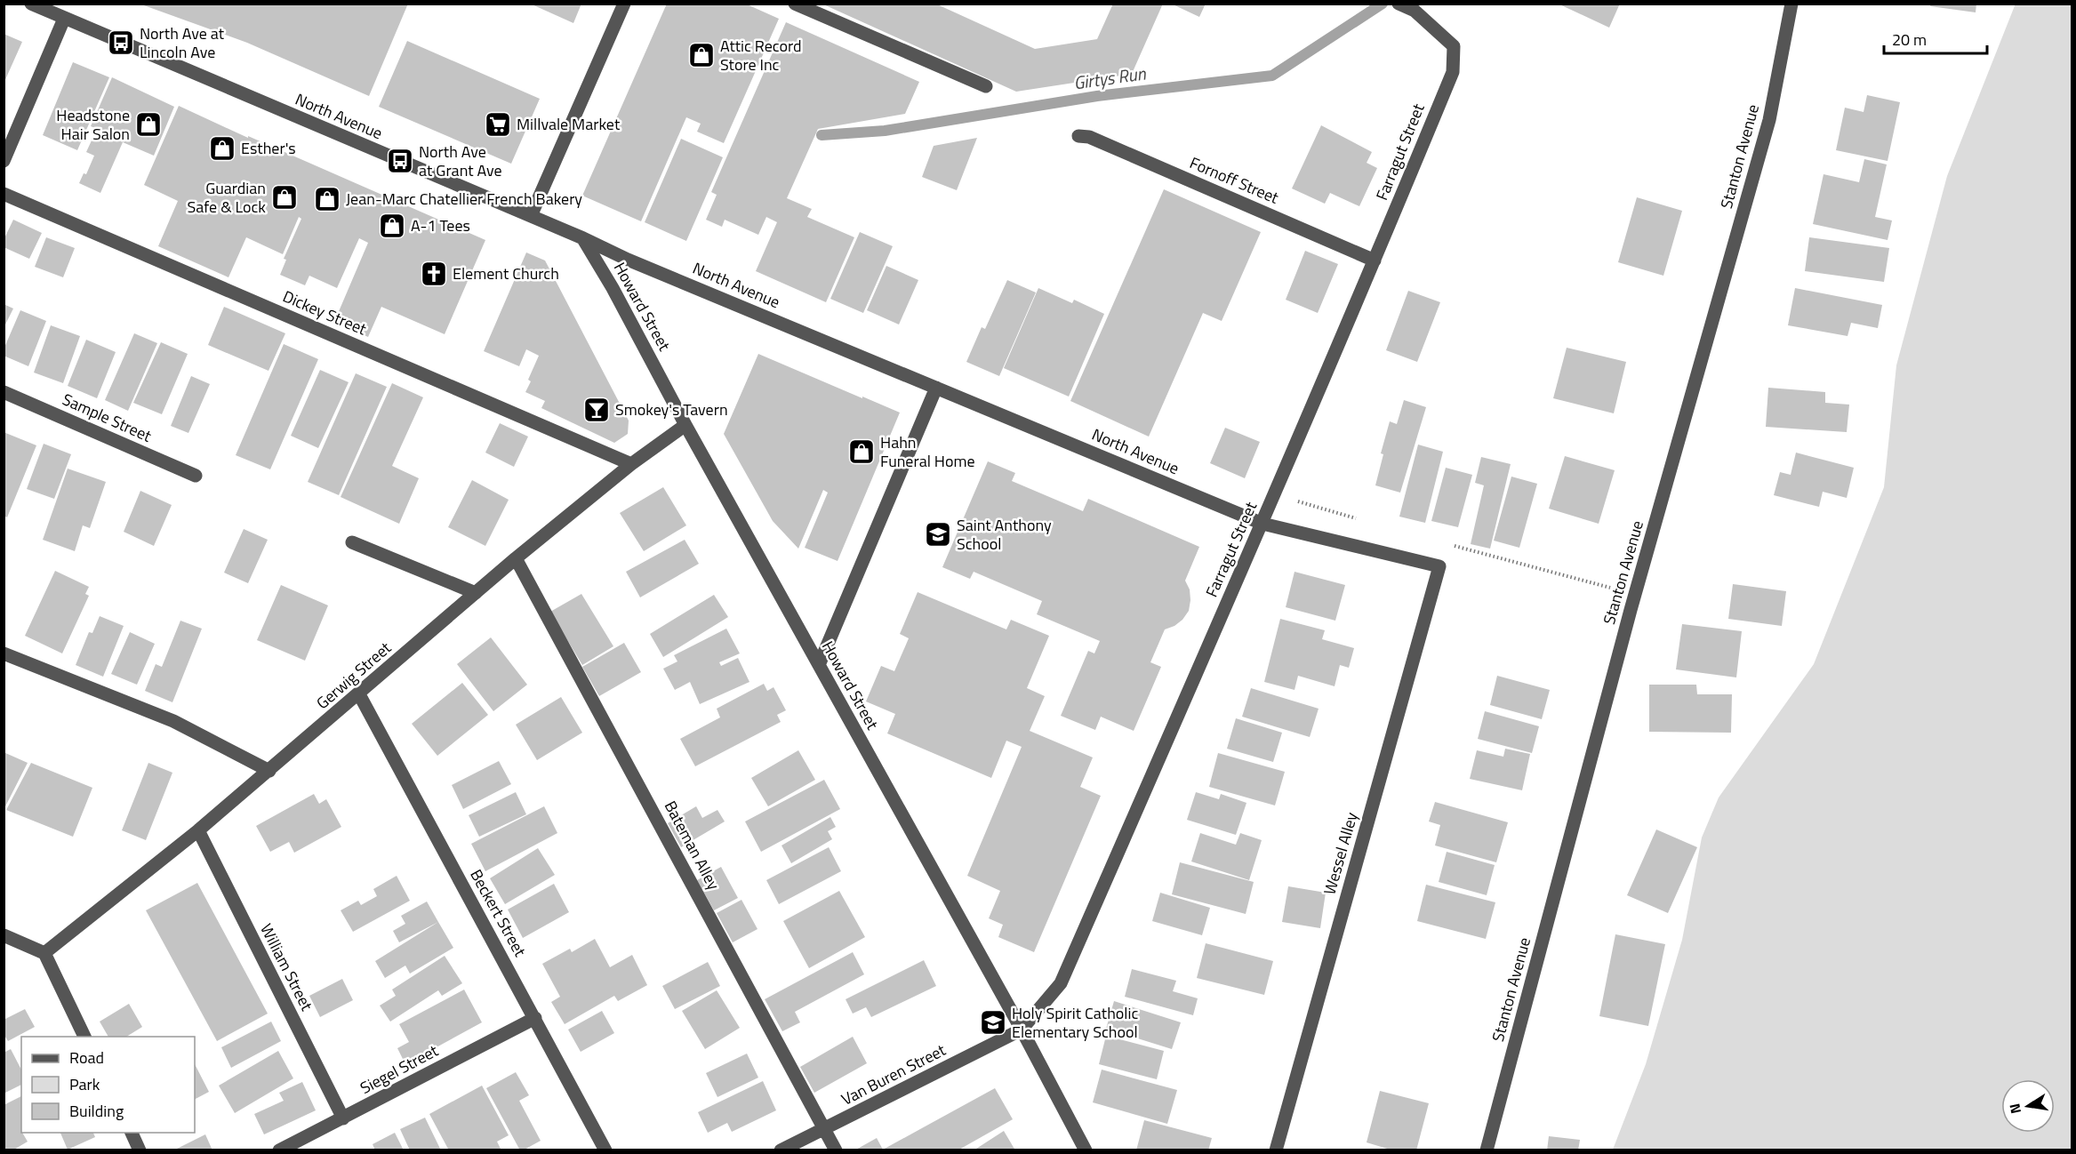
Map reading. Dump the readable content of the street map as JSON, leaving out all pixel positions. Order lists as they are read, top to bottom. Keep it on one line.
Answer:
{"streets":{"street":["North Avenue","Farragut Street","Stanton Avenue","Fornoff Street","Howard Street","Dickey Street","Sample Street","Gerwig Street","Bateman Alley","Wessel Alley","Beckert Street","William Street","Siegel Street","Van Buren Street"]},"crossings":[["North Avenue","Farragut Street"],["North Avenue","Howard Street"],["North Avenue","Wessel Alley"],["Farragut Street","Fornoff Street"],["Farragut Street","Howard Street"],["Farragut Street","Van Buren Street"],["Howard Street","Gerwig Street"],["Howard Street","Van Buren Street"],["Dickey Street","Gerwig Street"],["Gerwig Street","Bateman Alley"],["Gerwig Street","Beckert Street"],["Gerwig Street","William Street"],["Bateman Alley","Van Buren Street"],["Beckert Street","Siegel Street"],["William Street","Siegel Street"]],"water":["Girtys Run"],"places":{"bus stop":["North Ave at Lincoln Ave","North Ave at Grant Ave"],"shop":["Attic Record Store Inc","Headstone Hair Salon","Esther's","Guardian Safe & Lock","Jean-Marc Chatellier French Bakery","A-1 Tees","Hahn Funeral Home"],"supermarket":["Millvale Market"],"church":["Element Church"],"bar":["Smokey's Tavern"],"school or university":["Saint Anthony School","Holy Spirit Catholic Elementary School"]},"legend":["Road","Park","Building"],"scale_bar":"20 m","north":"left"}
